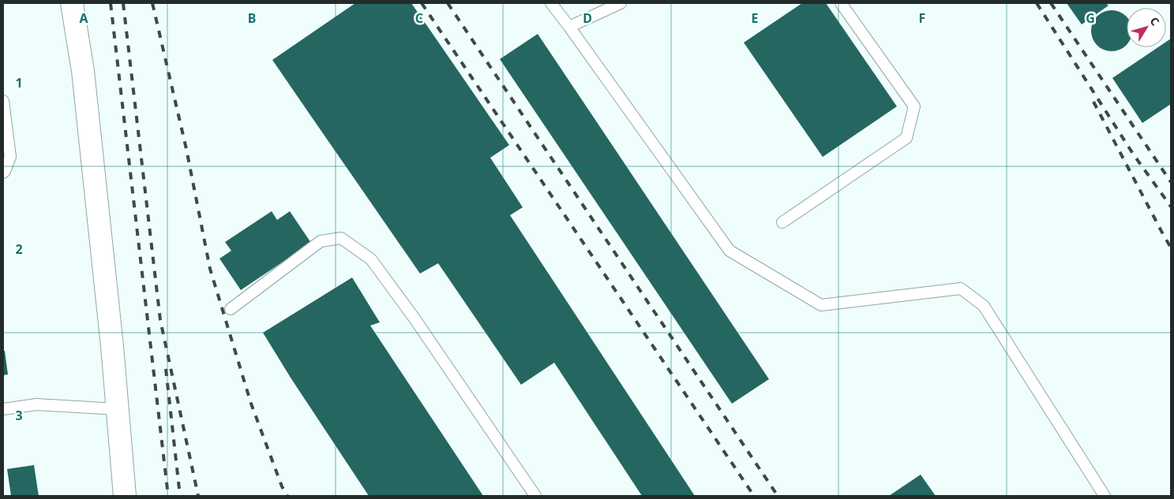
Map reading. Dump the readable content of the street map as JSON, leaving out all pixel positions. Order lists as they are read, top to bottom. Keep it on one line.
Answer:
{"north":"top right","grid":{"columns":["A","B","C","D","E","F","G"],"rows":["1","2","3"]}}
